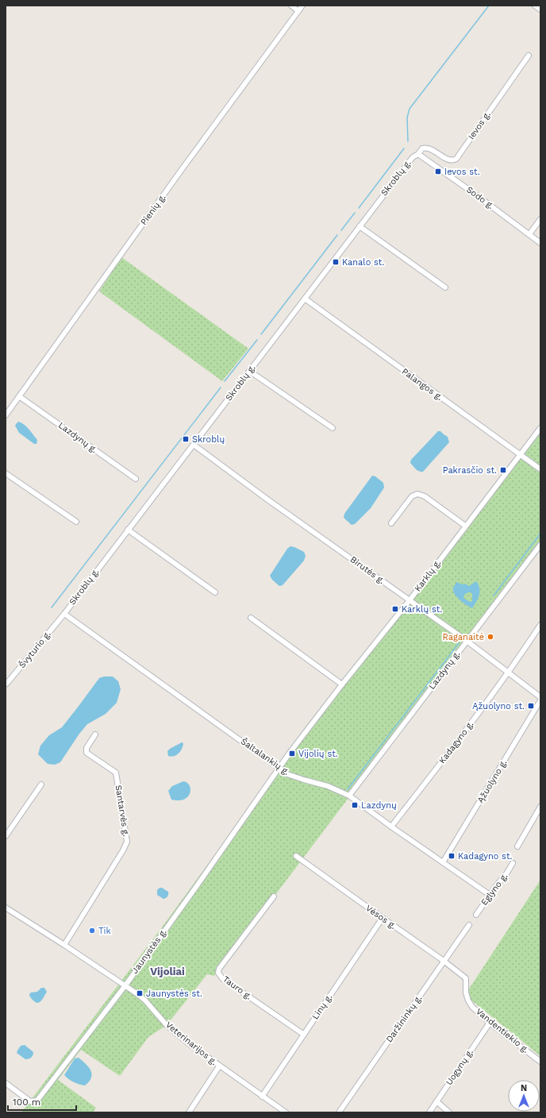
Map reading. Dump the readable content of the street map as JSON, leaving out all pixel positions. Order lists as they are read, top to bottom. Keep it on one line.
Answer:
{"streets":{"street":["Ievos g.","Skroblų g.","Sodo g.","Pienių g.","Palangos g.","Lazdynų g.","Birutės g.","Karklų g.","Švyturio g.","Kadagyno g.","Šaltalankių g.","Ąžuolyno g.","Santarvės g.","Eglyno g.","Vėsos g.","Jaunystės g.","Tauro g.","Linų g.","Daržininkų g.","Vandentiekio g.","Veterinarijos g.","Uogynų g."]},"crossings":[["Ievos g.","Skroblų g."],["Ievos g.","Sodo g."],["Skroblų g.","Sodo g."],["Skroblų g.","Palangos g."],["Skroblų g.","Birutės g."],["Skroblų g.","Švyturio g."],["Skroblų g.","Šaltalankių g."],["Pienių g.","Lazdynų g."],["Palangos g.","Karklų g."],["Lazdynų g.","Birutės g."],["Lazdynų g.","Šaltalankių g."],["Birutės g.","Karklų g."],["Birutės g.","Kadagyno g."],["Karklų g.","Šaltalankių g."],["Karklų g.","Jaunystės g."],["Švyturio g.","Šaltalankių g."],["Kadagyno g.","Šaltalankių g."],["Šaltalankių g.","Ąžuolyno g."],["Šaltalankių g.","Eglyno g."],["Šaltalankių g.","Jaunystės g."],["Santarvės g.","Veterinarijos g."],["Vėsos g.","Linų g."],["Vėsos g.","Daržininkų g."],["Vėsos g.","Vandentiekio g."],["Jaunystės g.","Veterinarijos g."],["Tauro g.","Linų g."],["Linų g.","Veterinarijos g."],["Vandentiekio g.","Uogynų g."]],"districts":["Vijoliai"],"places":{"transit":["Ievos st.","Kanalo st.","Skroblų","Pakrasčio st.","Karklų st.","Ąžuolyno st.","Vijolių st.","Lazdynų","Kadagyno st.","Jaunystės st."],"other":["Raganaitė","Tik"]},"scale_bar":"100 m","north":"top"}
